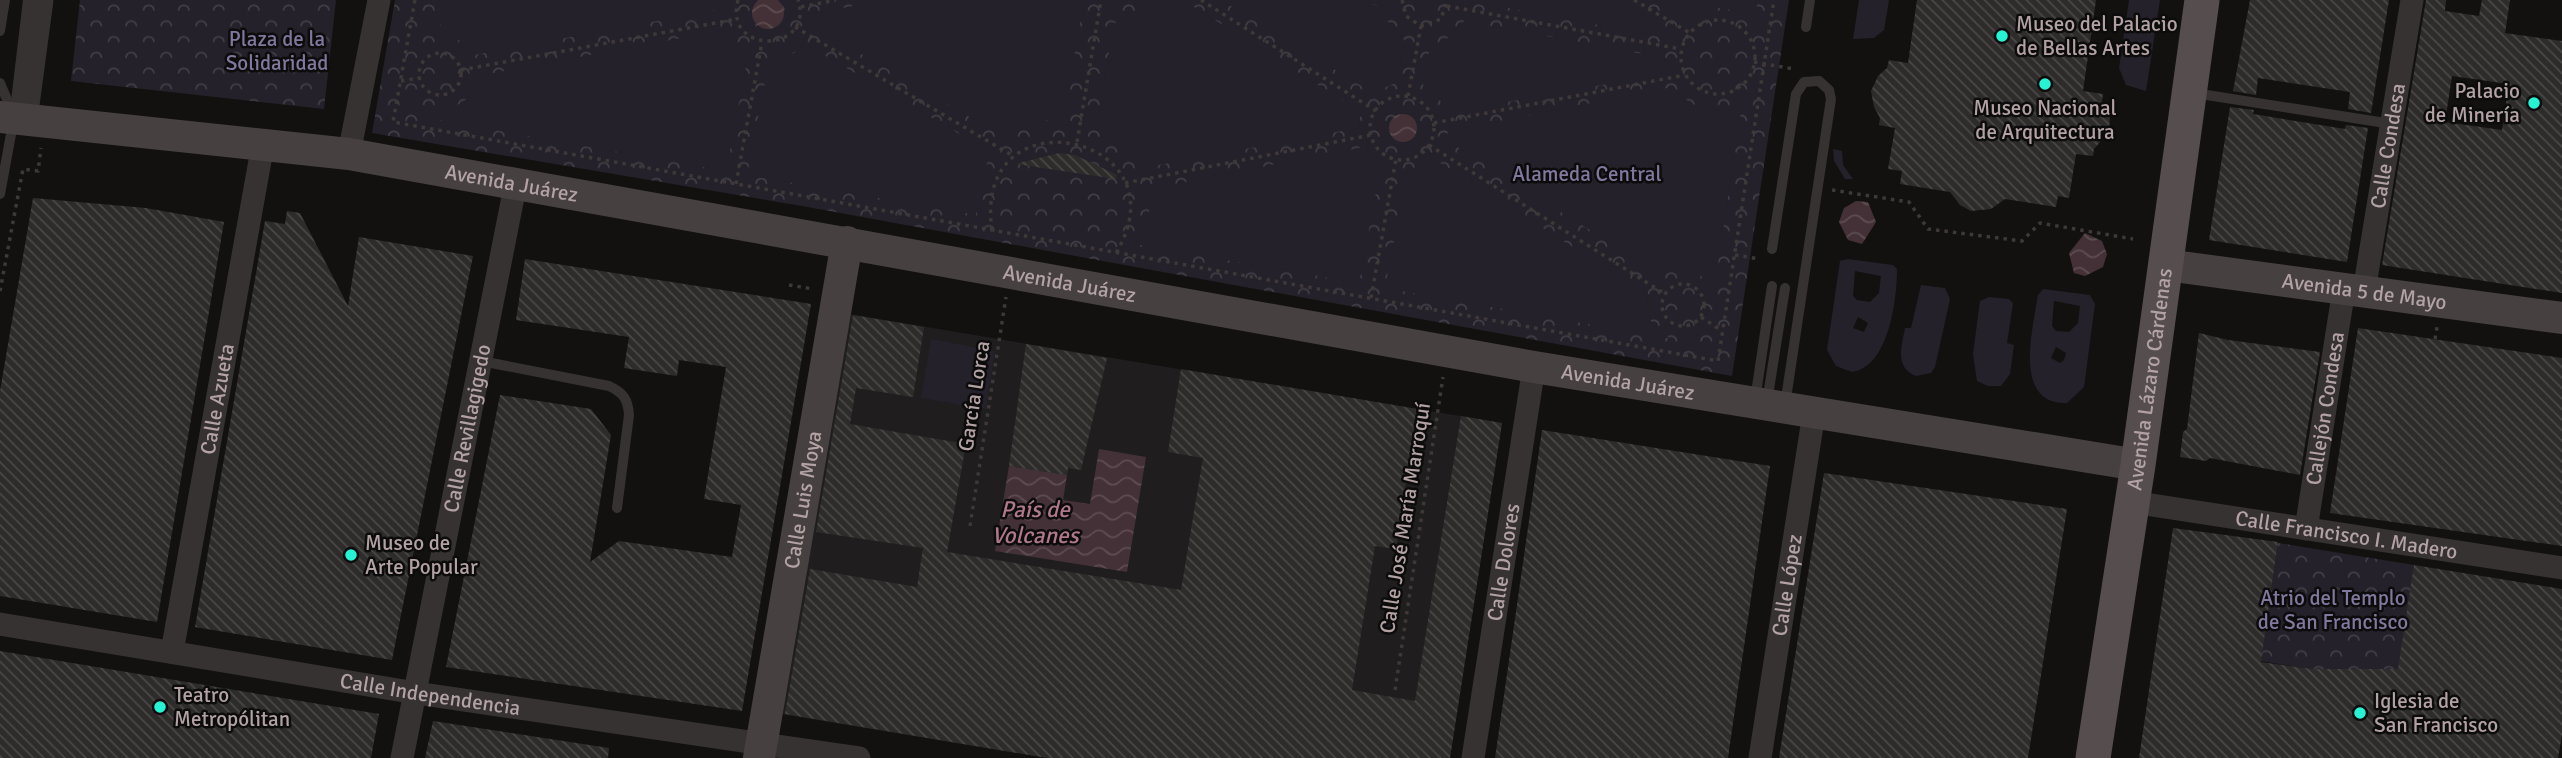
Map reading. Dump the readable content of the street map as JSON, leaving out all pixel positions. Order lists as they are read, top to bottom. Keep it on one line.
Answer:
{"streets":{"main road":["Avenida Juárez","Avenida 5 de Mayo","Avenida Lázaro Cárdenas","Calle Luis Moya"],"street":["Calle Condesa","Calle Azueta","Callejón Condesa","Calle Revillagigedo","Calle Francisco I. Madero","Calle Dolores","Calle López","Calle Independencia"],"path":["García Lorca","Calle José María Marroquí"]},"crossings":[["Calle Condesa","Avenida 5 de Mayo"],["Calle Condesa","Callejón Condesa"],["Avenida Juárez","Avenida Lázaro Cárdenas"],["Avenida Juárez","García Lorca"],["Avenida Juárez","Calle Azueta"],["Avenida Juárez","Calle Revillagigedo"],["Avenida Juárez","Calle Luis Moya"],["Avenida Juárez","Calle José María Marroquí"],["Avenida Juárez","Calle Dolores"],["Avenida Juárez","Calle López"],["Avenida 5 de Mayo","Avenida Lázaro Cárdenas"],["Avenida 5 de Mayo","Callejón Condesa"],["Avenida Lázaro Cárdenas","Calle Francisco I. Madero"],["Calle Azueta","Calle Independencia"],["Callejón Condesa","Calle Francisco I. Madero"],["Calle Revillagigedo","Calle Independencia"],["Calle Luis Moya","Calle Independencia"]],"water":["País de Volcanes"],"parks":["Plaza de la Solidaridad","Alameda Central","Atrio del Templo de San Francisco"],"places":["Museo del Palacio de Bellas Artes","Museo Nacional de Arquitectura","Palacio de Minería","Museo de Arte Popular","Teatro Metropólitan","Iglesia de San Francisco"]}
